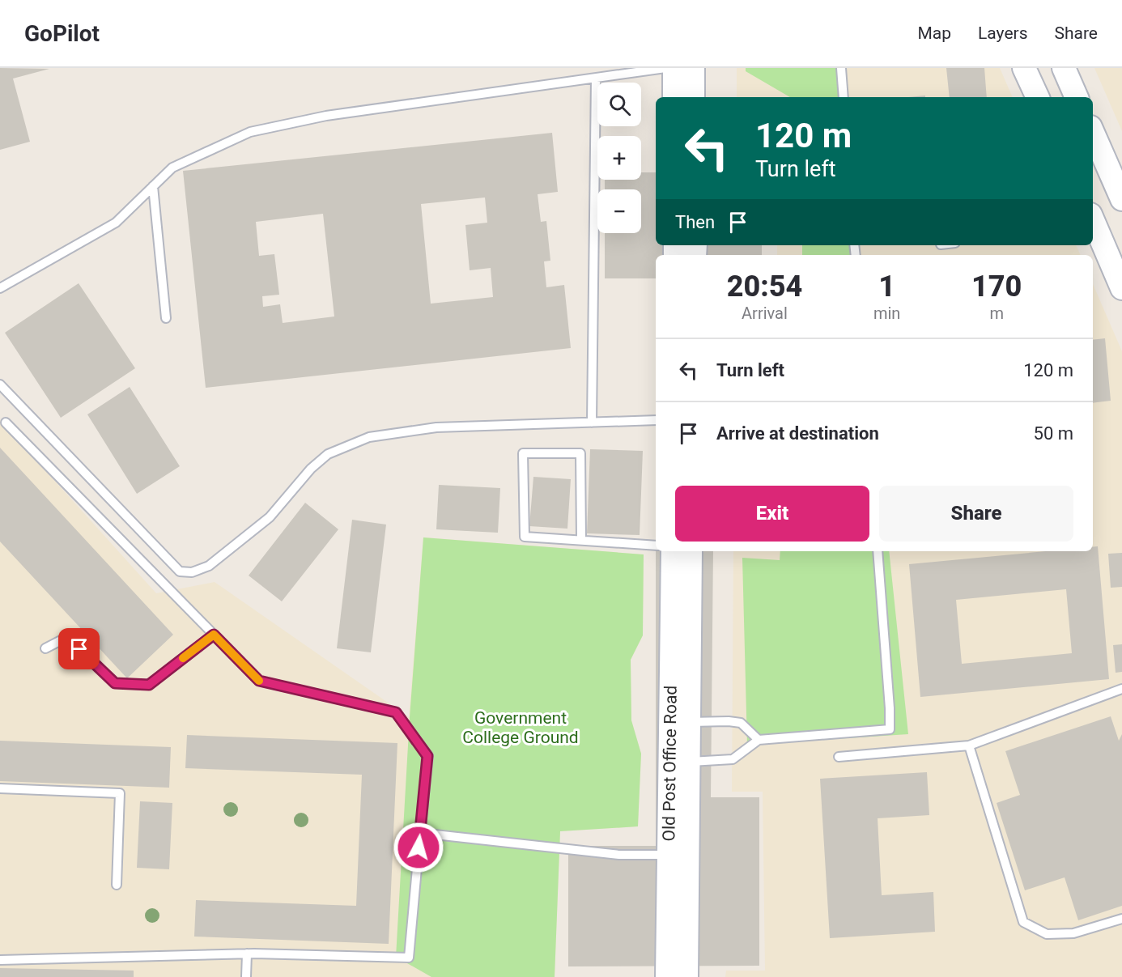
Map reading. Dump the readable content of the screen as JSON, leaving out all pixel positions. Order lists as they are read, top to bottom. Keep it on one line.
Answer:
{"streets":{"street":["Old Post Office Road"]},"parks":["Government College Ground"],"page":{"header":"GoPilot","nav":["Map","Layers","Share"],"map_buttons":["+","−"],"turn":["120 m","Turn left"],"then":"Then","eta":["20:54","Arrival","1","min","170","m"],"list":[{"name":"Turn left","value":"120 m"},{"name":"Arrive at destination","value":"50 m"}],"buttons":["Exit","Share"]}}
